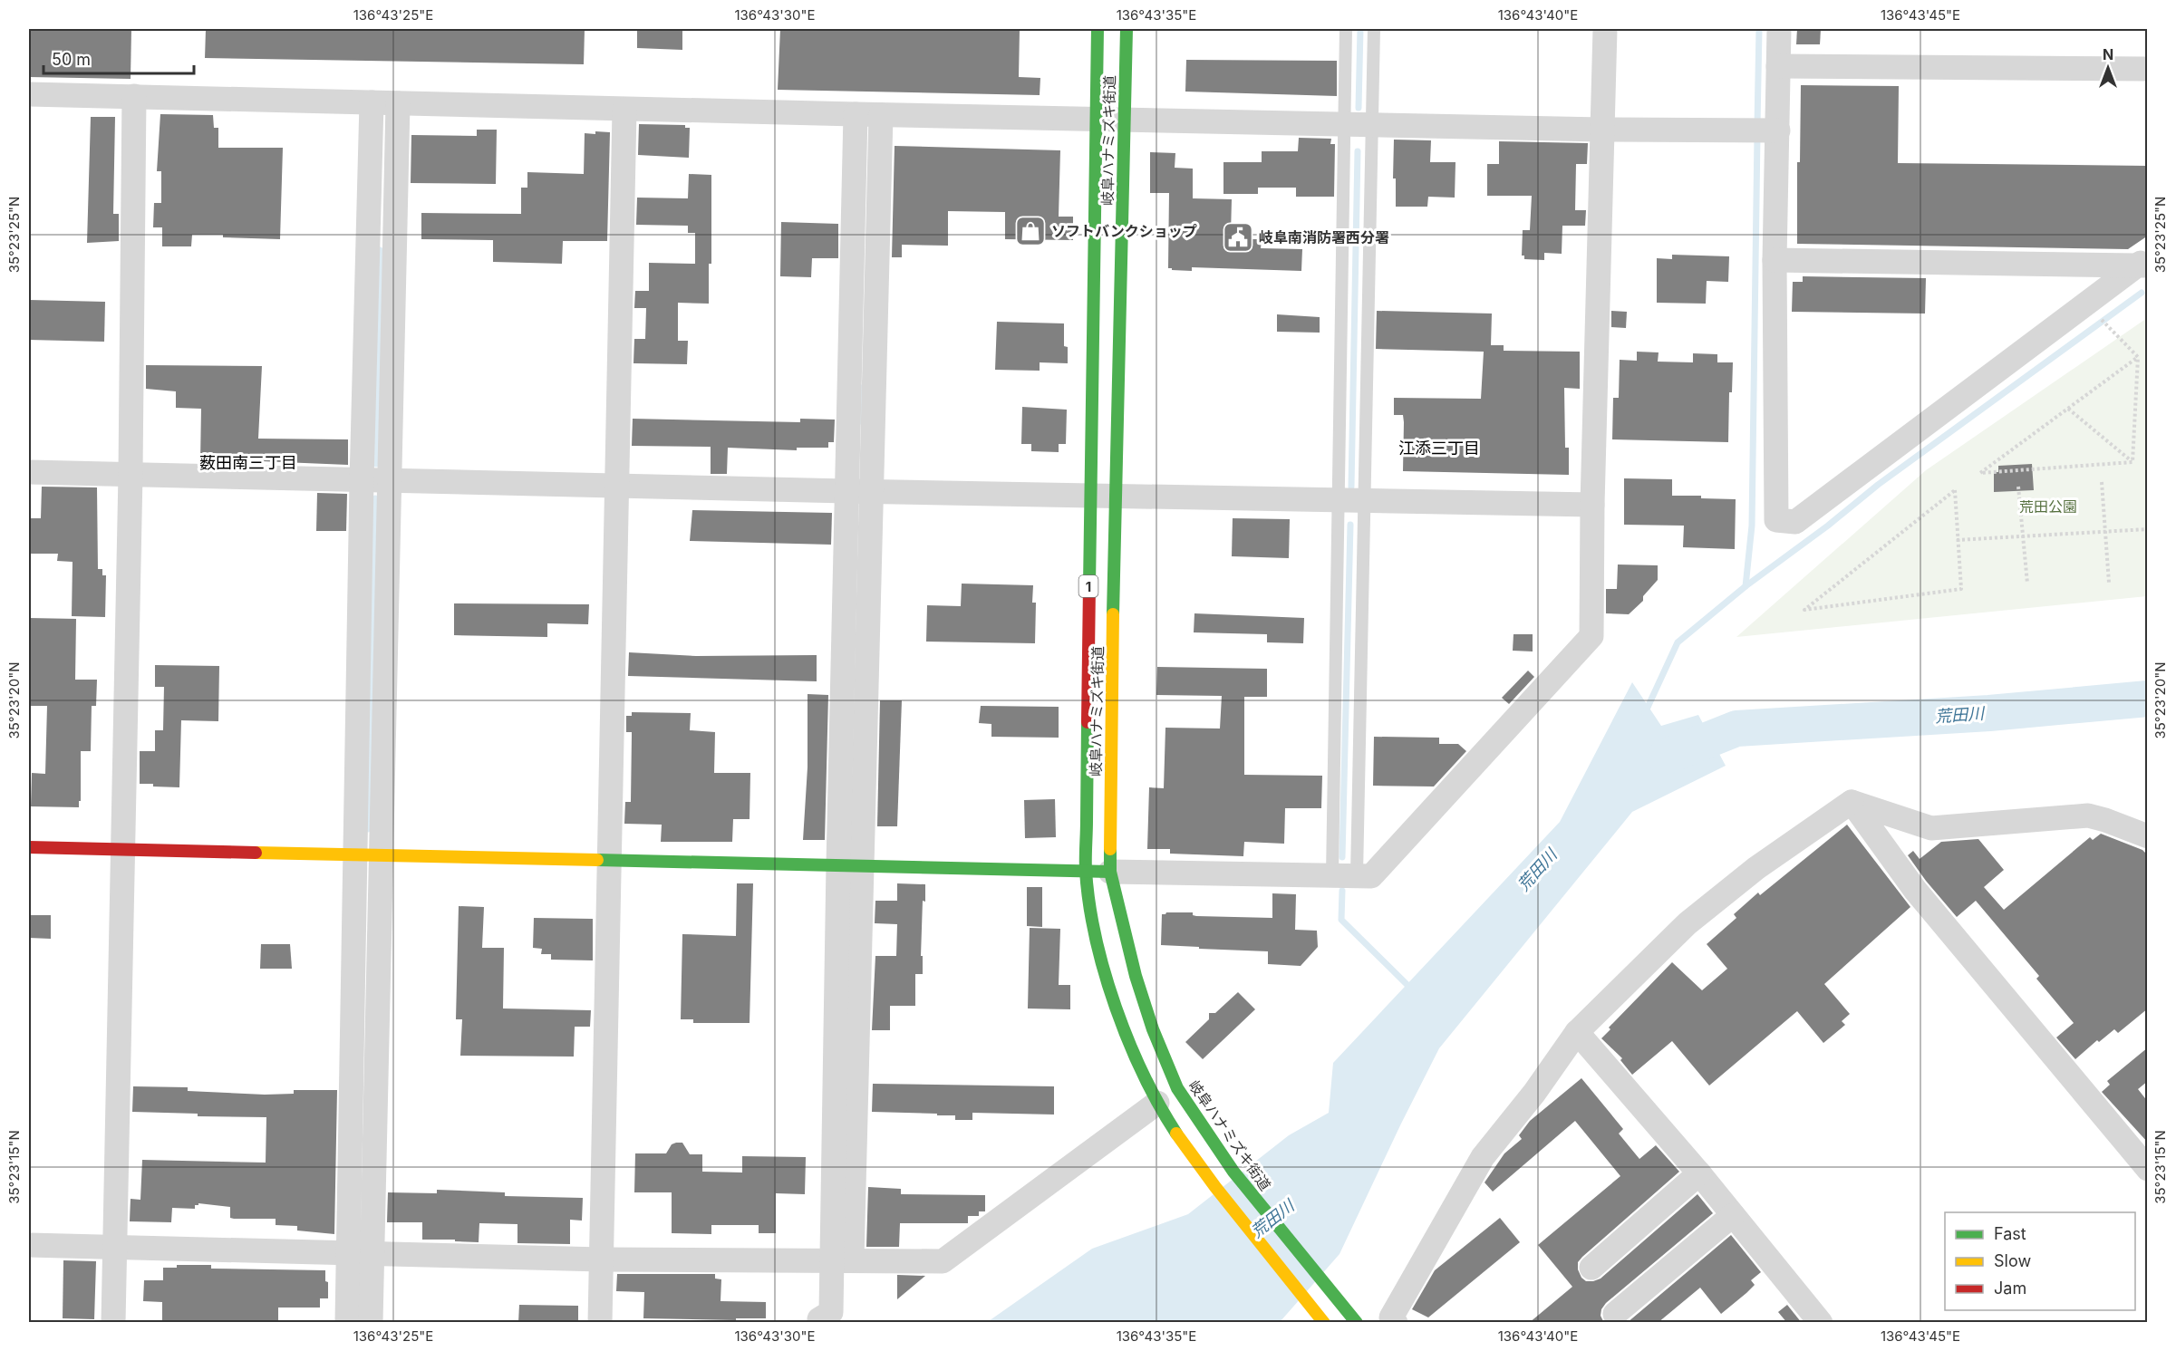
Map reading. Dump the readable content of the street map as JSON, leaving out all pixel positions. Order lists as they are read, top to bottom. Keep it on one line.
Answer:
{"streets":{"main road":["岐阜ハナミズキ街道","1"]},"districts":["江添三丁目","薮田南三丁目"],"water":["荒田川"],"parks":["荒田公園"],"places":{"shop":["ソフトバンクショップ"],"public building":["岐阜南消防署西分署"]},"legend":["Fast","Slow","Jam"],"scale_bar":"50 m","north":"top","coordinates":["136°43'25\"E","136°43'30\"E","136°43'35\"E","136°43'40\"E","136°43'45\"E","35°23'25\"N","35°23'20\"N","35°23'15\"N"]}
